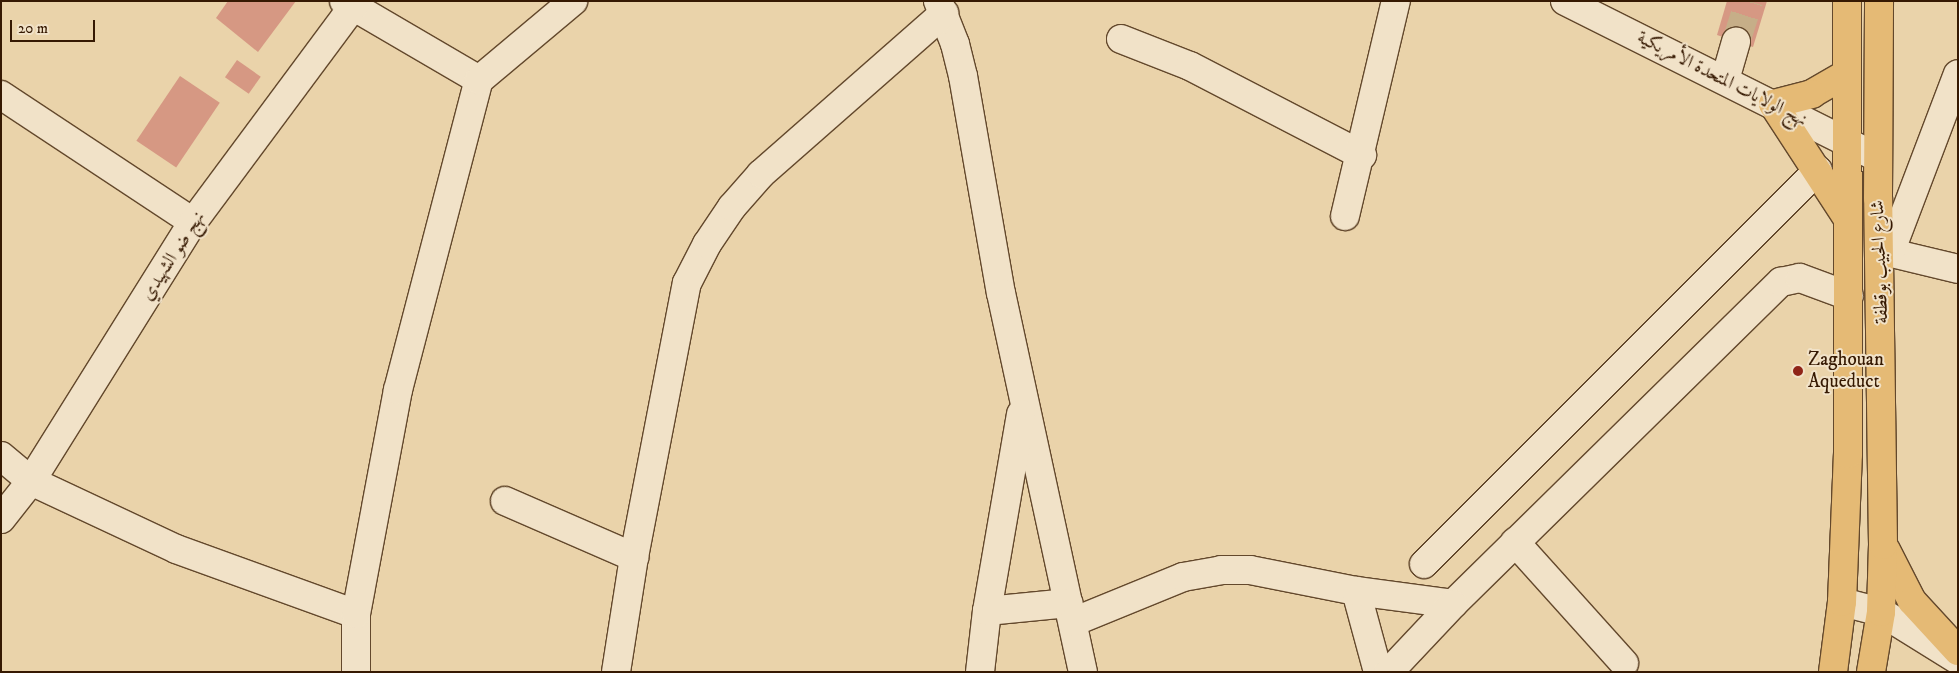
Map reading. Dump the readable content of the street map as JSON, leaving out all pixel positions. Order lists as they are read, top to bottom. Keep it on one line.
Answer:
{"streets":{"main road":["شارع الحبيب بوقطفة"],"street":["نهج الولايات المتحدة الأمريكية","نهج ضو الشهيدي"]},"crossings":[["نهج الولايات المتحدة الأمريكية","شارع الحبيب بوقطفة"]],"places":["Zaghouan Aqueduct"],"scale_bar":"20 m"}
